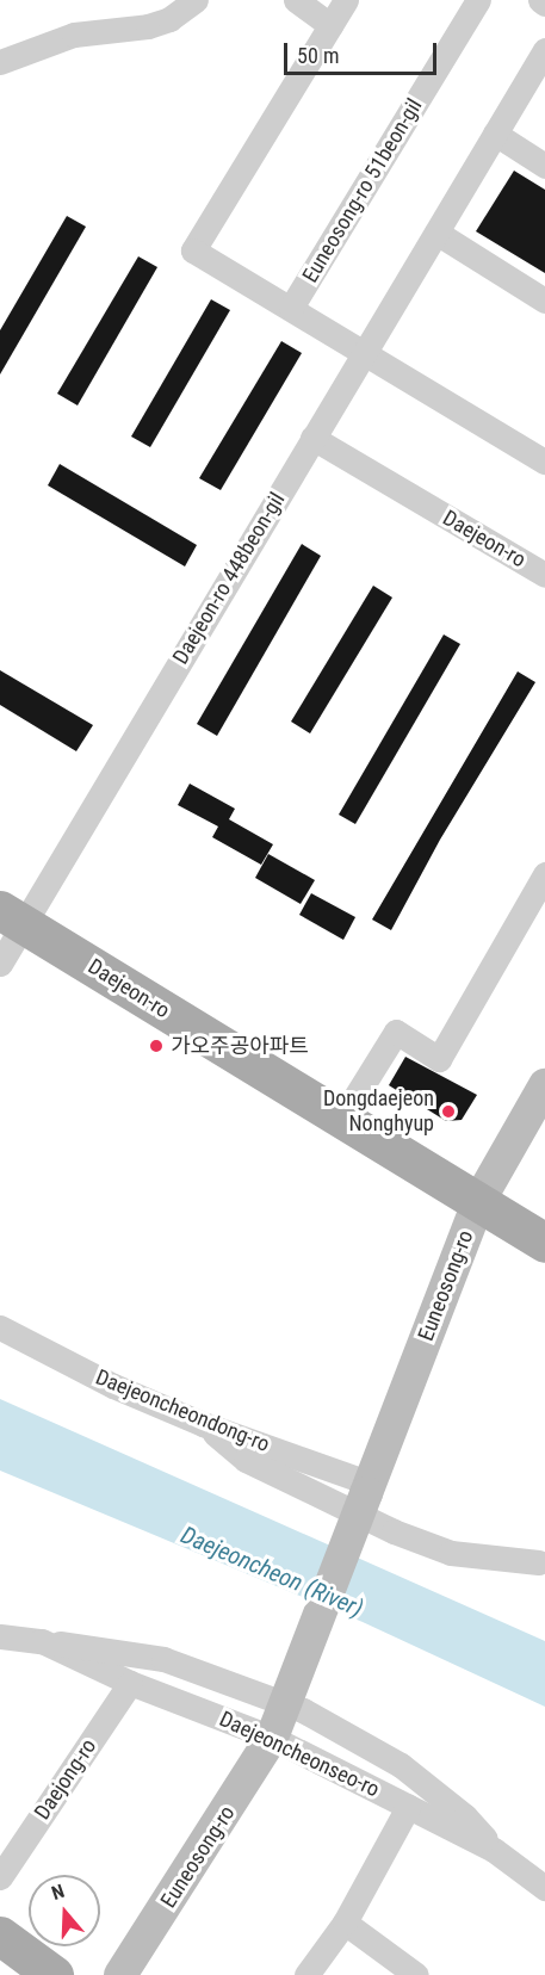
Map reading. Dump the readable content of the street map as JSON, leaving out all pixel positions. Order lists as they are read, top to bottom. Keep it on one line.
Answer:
{"streets":{"main road":["Daejeon-ro","Euneosong-ro"],"street":["Euneosong-ro 51beon-gil","Daejeon-ro 448beon-gil","Daejeoncheondong-ro","Daejeoncheonseo-ro","Daejong-ro"]},"crossings":[["Euneosong-ro 51beon-gil","Daejeon-ro 448beon-gil"],["Daejeon-ro","Daejeon-ro 448beon-gil"],["Daejeon-ro","Euneosong-ro"],["Euneosong-ro","Daejeoncheondong-ro"],["Euneosong-ro","Daejeoncheonseo-ro"],["Daejeoncheonseo-ro","Daejong-ro"]],"water":["Daejeoncheon (River)"],"places":["가오주공아파트","Dongdaejeon Nonghyup"],"scale_bar":"50 m","north":"top"}
